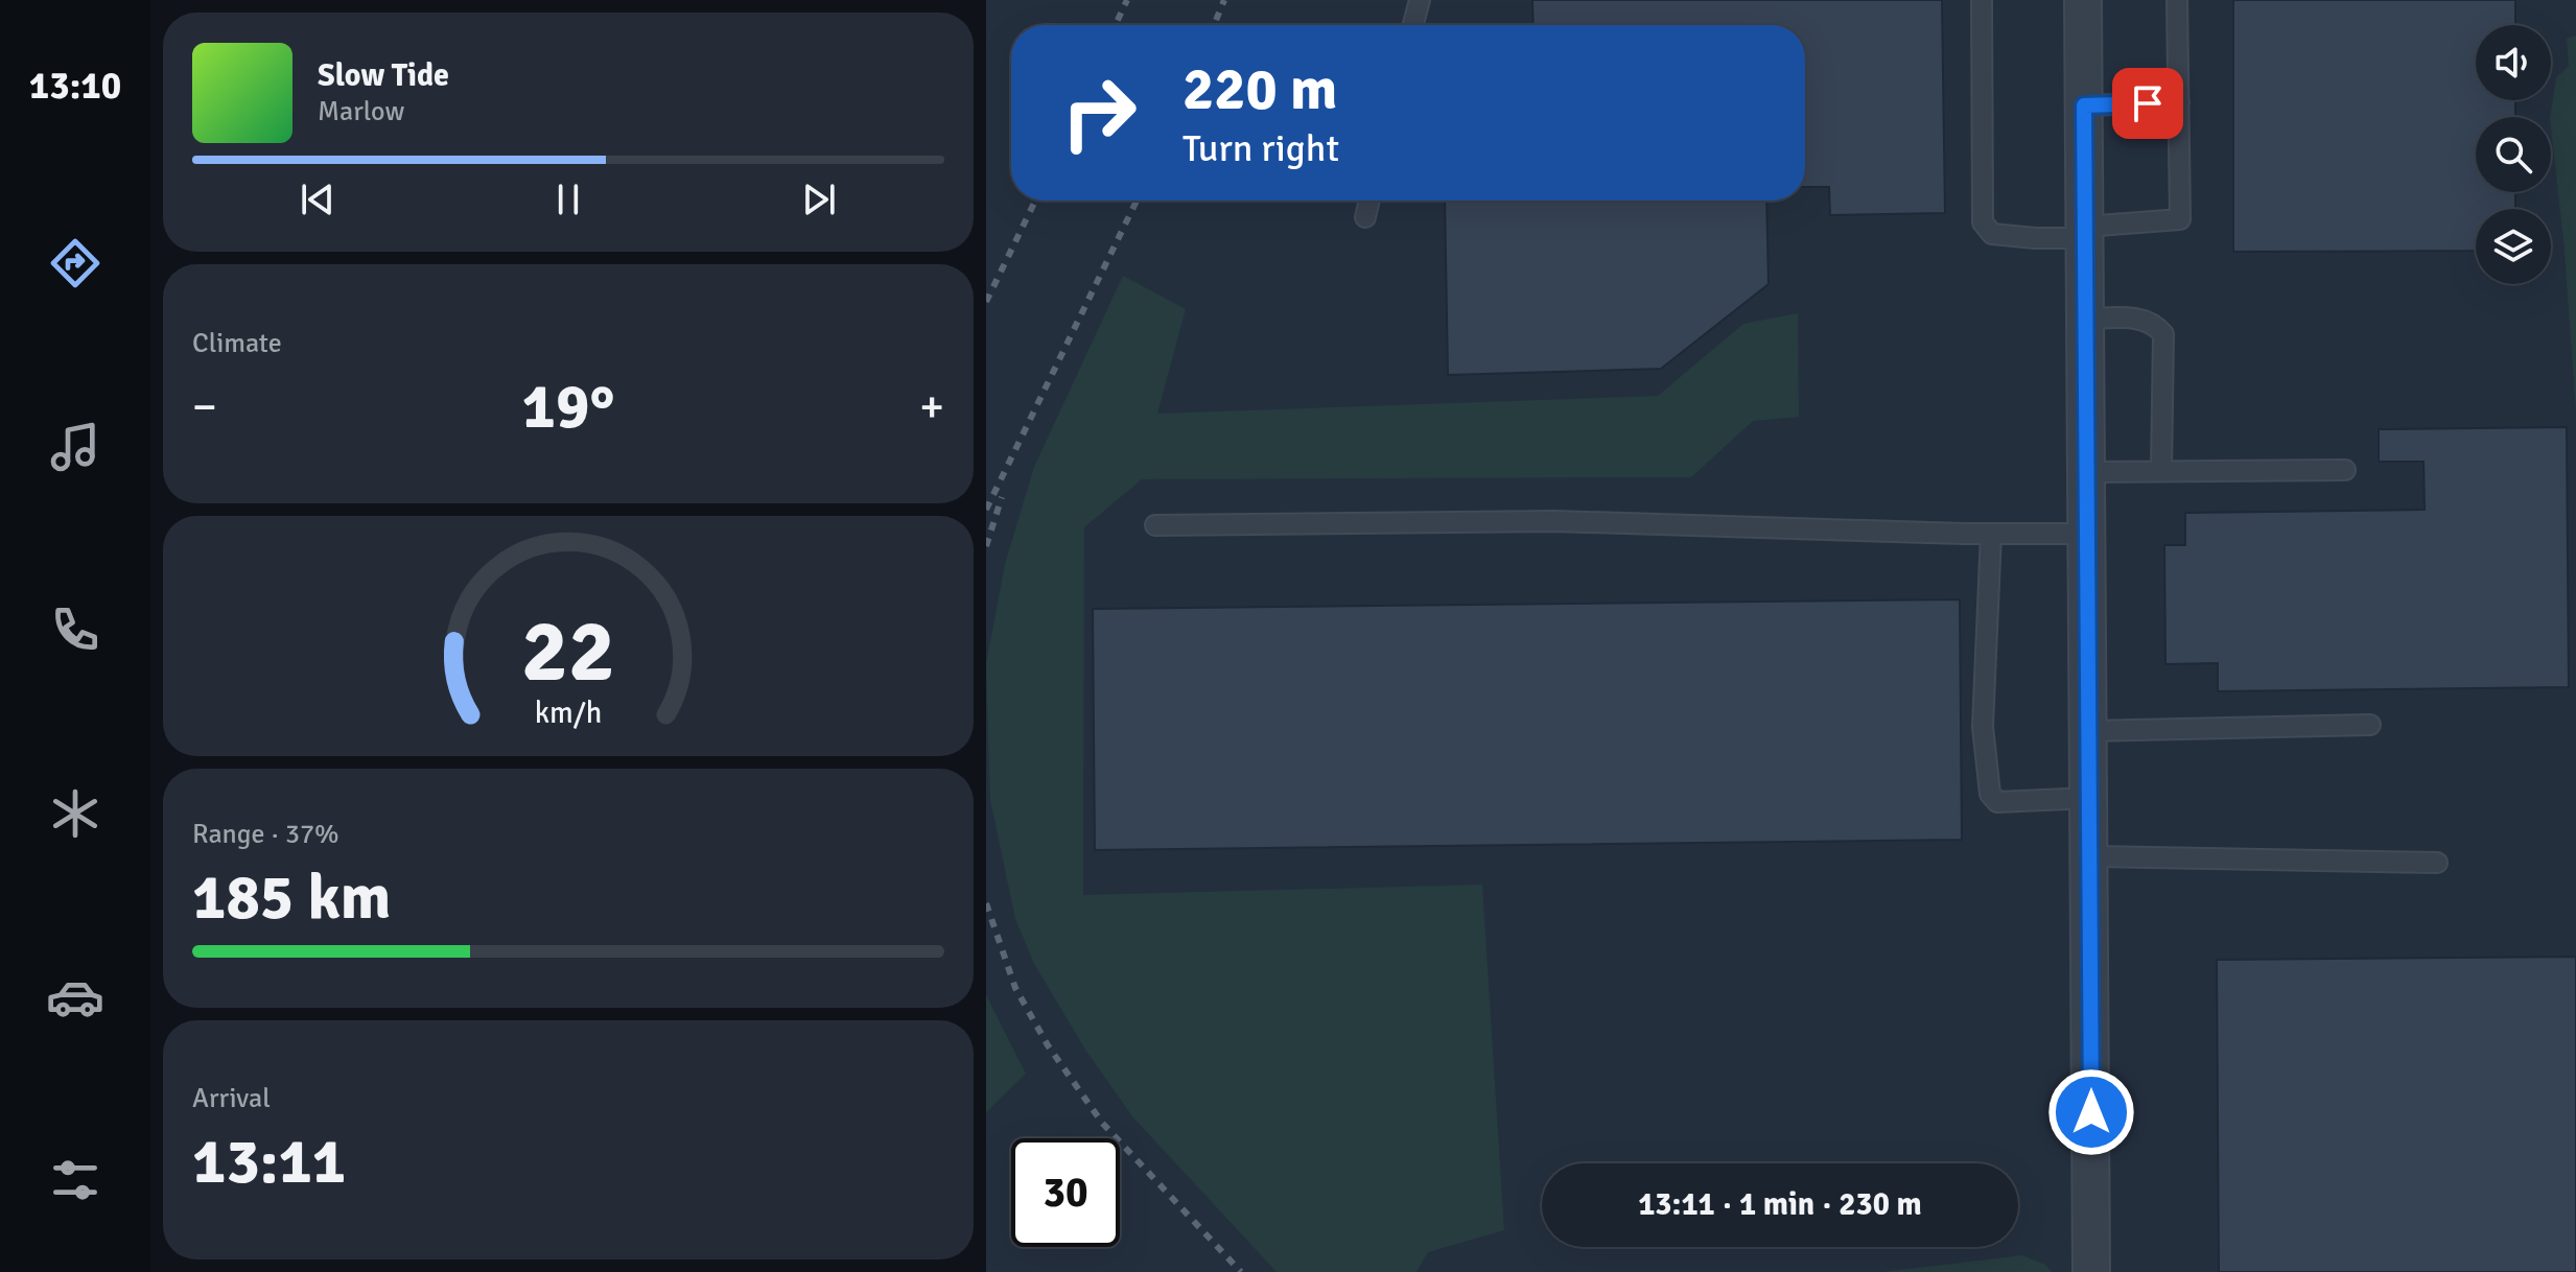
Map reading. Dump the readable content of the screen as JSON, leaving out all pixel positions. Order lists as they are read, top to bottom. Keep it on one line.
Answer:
{"page":{"tabs":"13:10","turn":["220 m","Turn right"],"song":["Slow Tide","Marlow"],"tile":["Climate",["Range · 37%","185 km"],["Arrival","13:11"]],"heat":["−","19°","+"],"limit":"30","trip":"13:11 · 1 min · 230 m","gauge":["22","km/h"]}}
